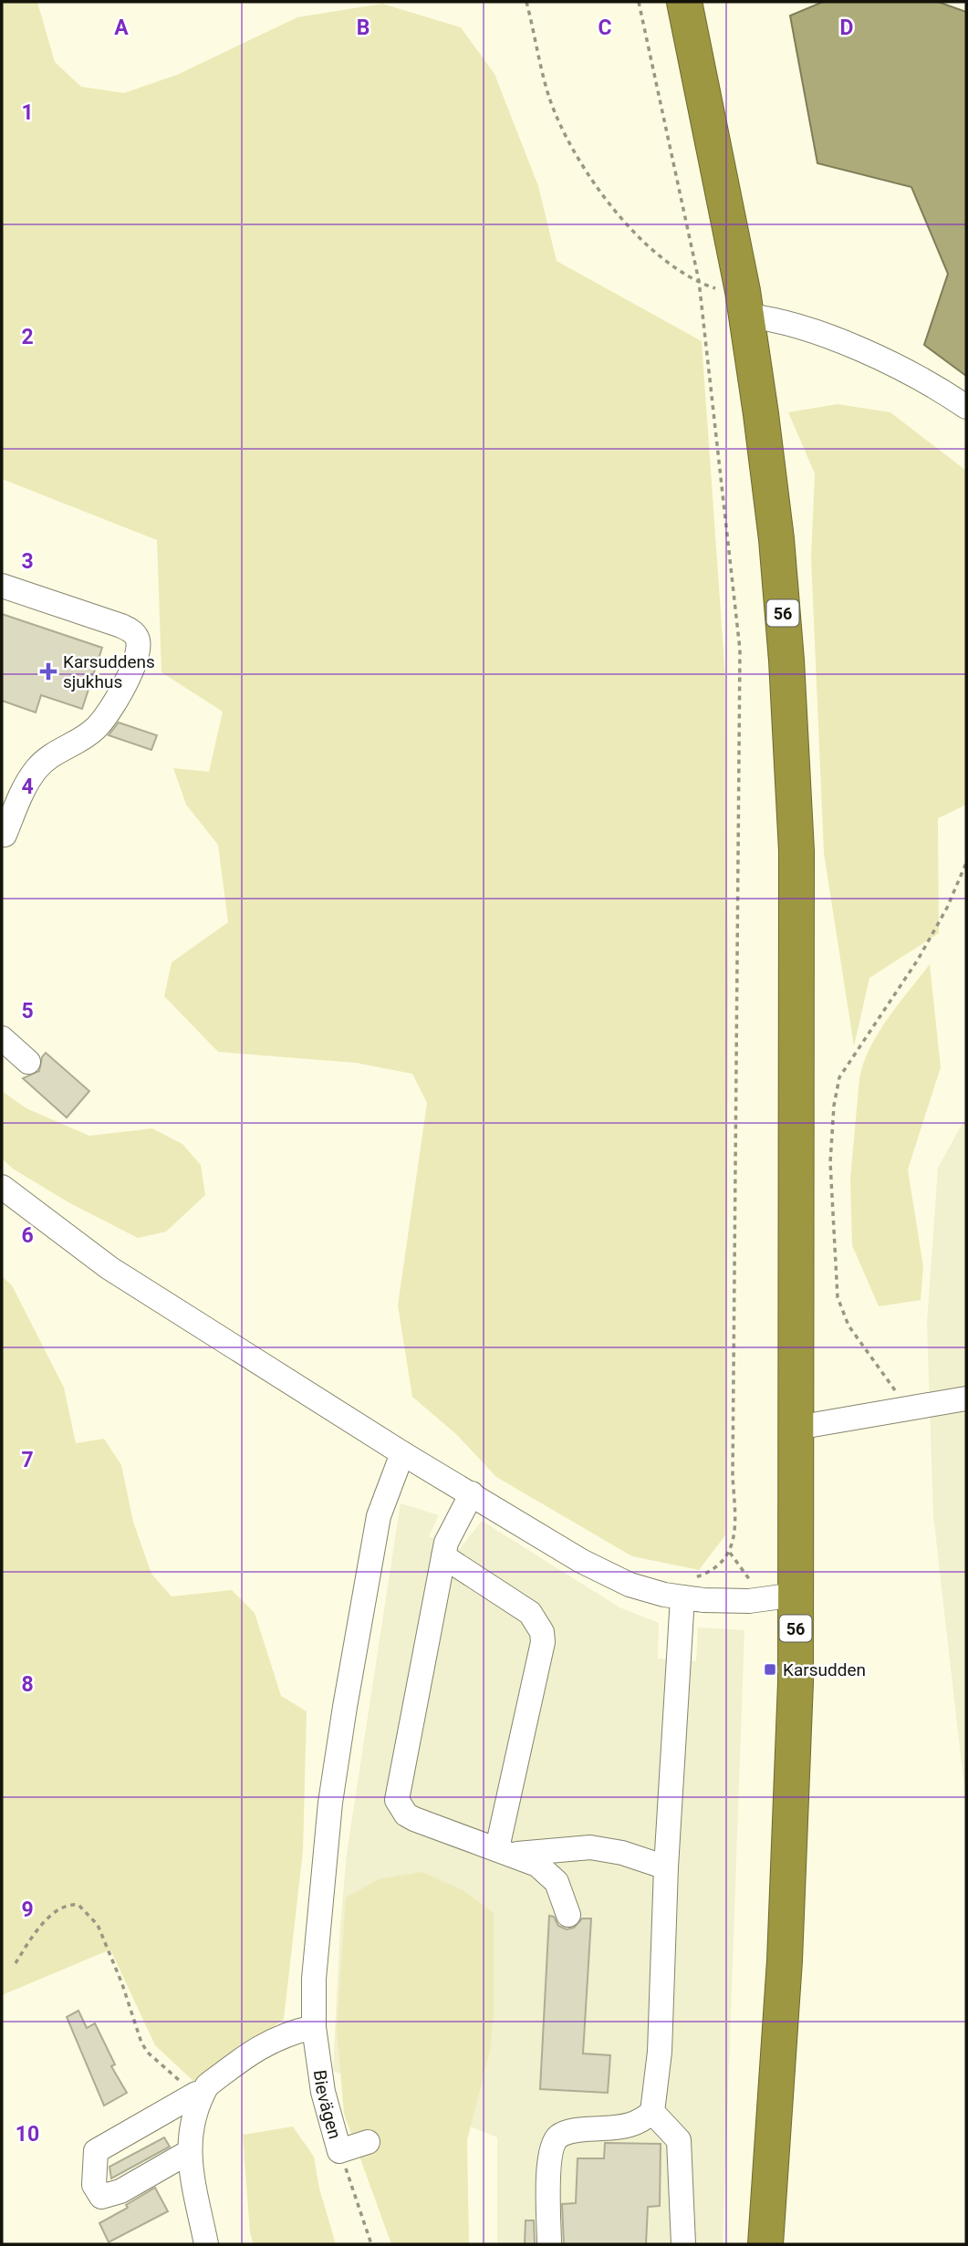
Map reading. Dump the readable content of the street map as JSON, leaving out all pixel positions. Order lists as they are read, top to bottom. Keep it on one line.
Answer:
{"streets":{"highway":["56"],"street":["Bievägen"]},"places":{"health":["Karsuddens sjukhus"],"transit":["Karsudden"]},"grid":{"columns":["A","B","C","D"],"rows":["1","2","3","4","5","6","7","8","9","10"]}}
